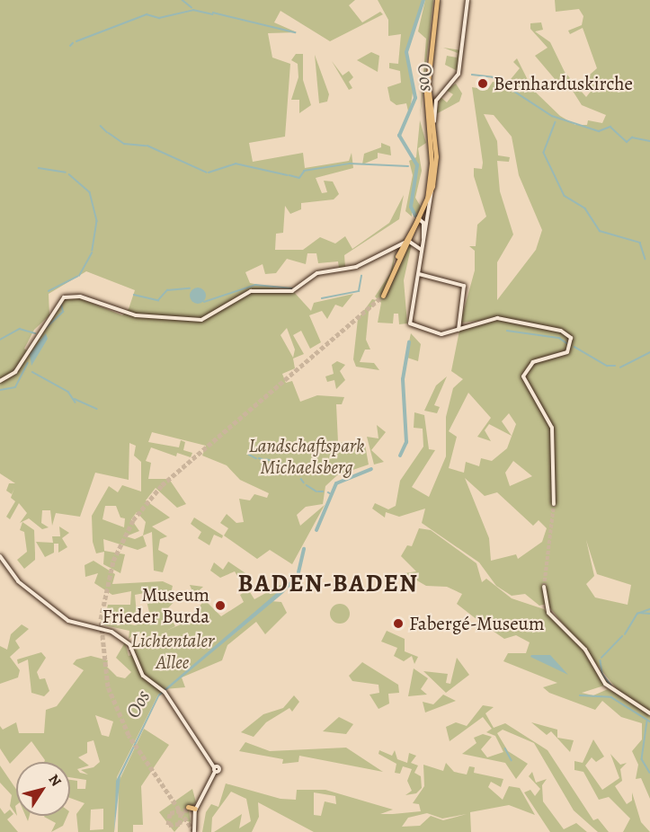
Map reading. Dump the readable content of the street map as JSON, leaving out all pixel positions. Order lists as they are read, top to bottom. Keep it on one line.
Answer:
{"districts":["BADEN-BADEN"],"water":["Oos"],"parks":["Landschaftspark Michaelsberg","Lichtentaler Allee"],"places":["Bernharduskirche","Museum Frieder Burda","Fabergé-Museum"],"north":"top right"}
